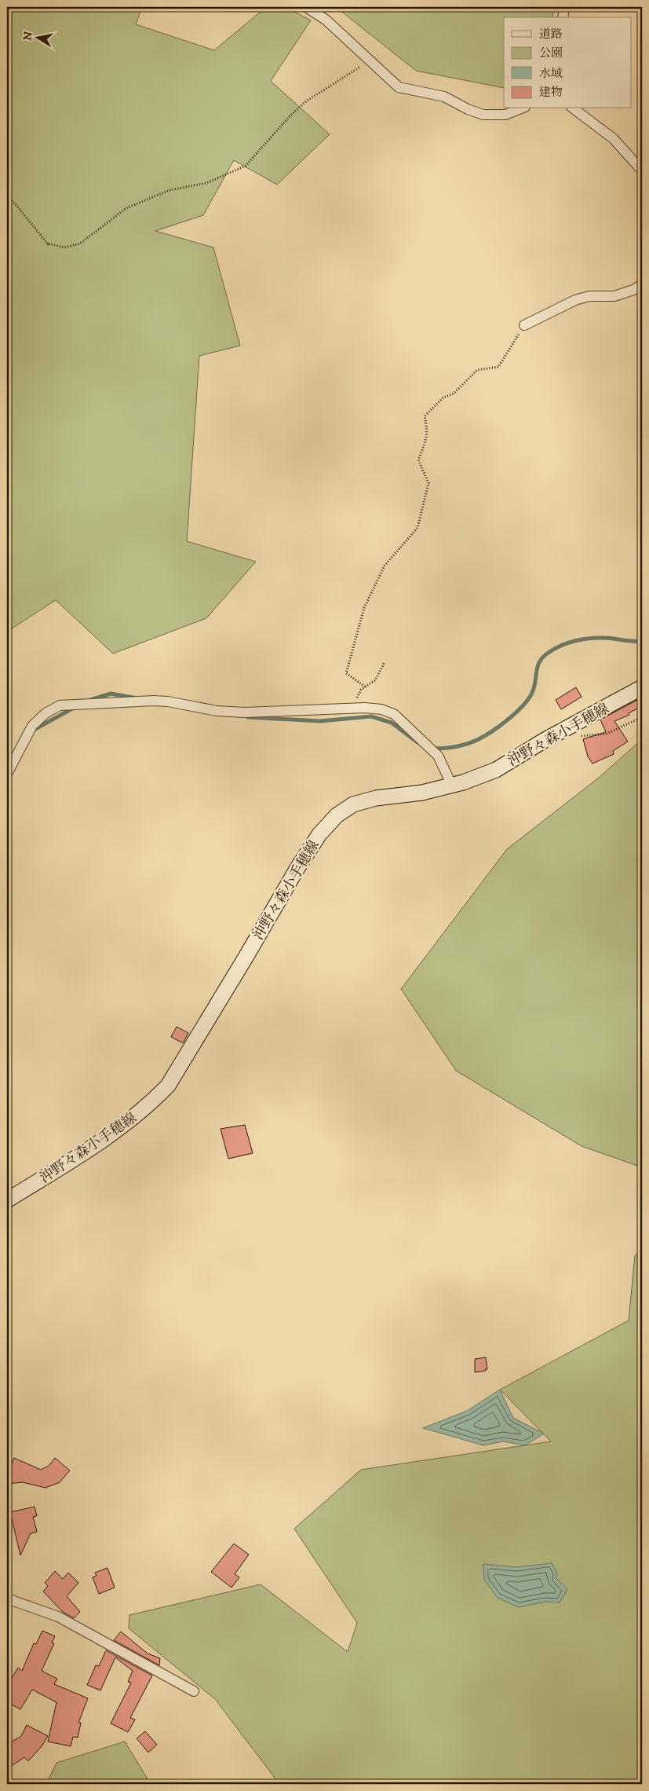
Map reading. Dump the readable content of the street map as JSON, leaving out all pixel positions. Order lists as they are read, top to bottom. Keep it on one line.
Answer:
{"streets":{"main road":["沖野々森小手穂線"]},"legend":["道路","公園","水域","建物"],"north":"left"}
